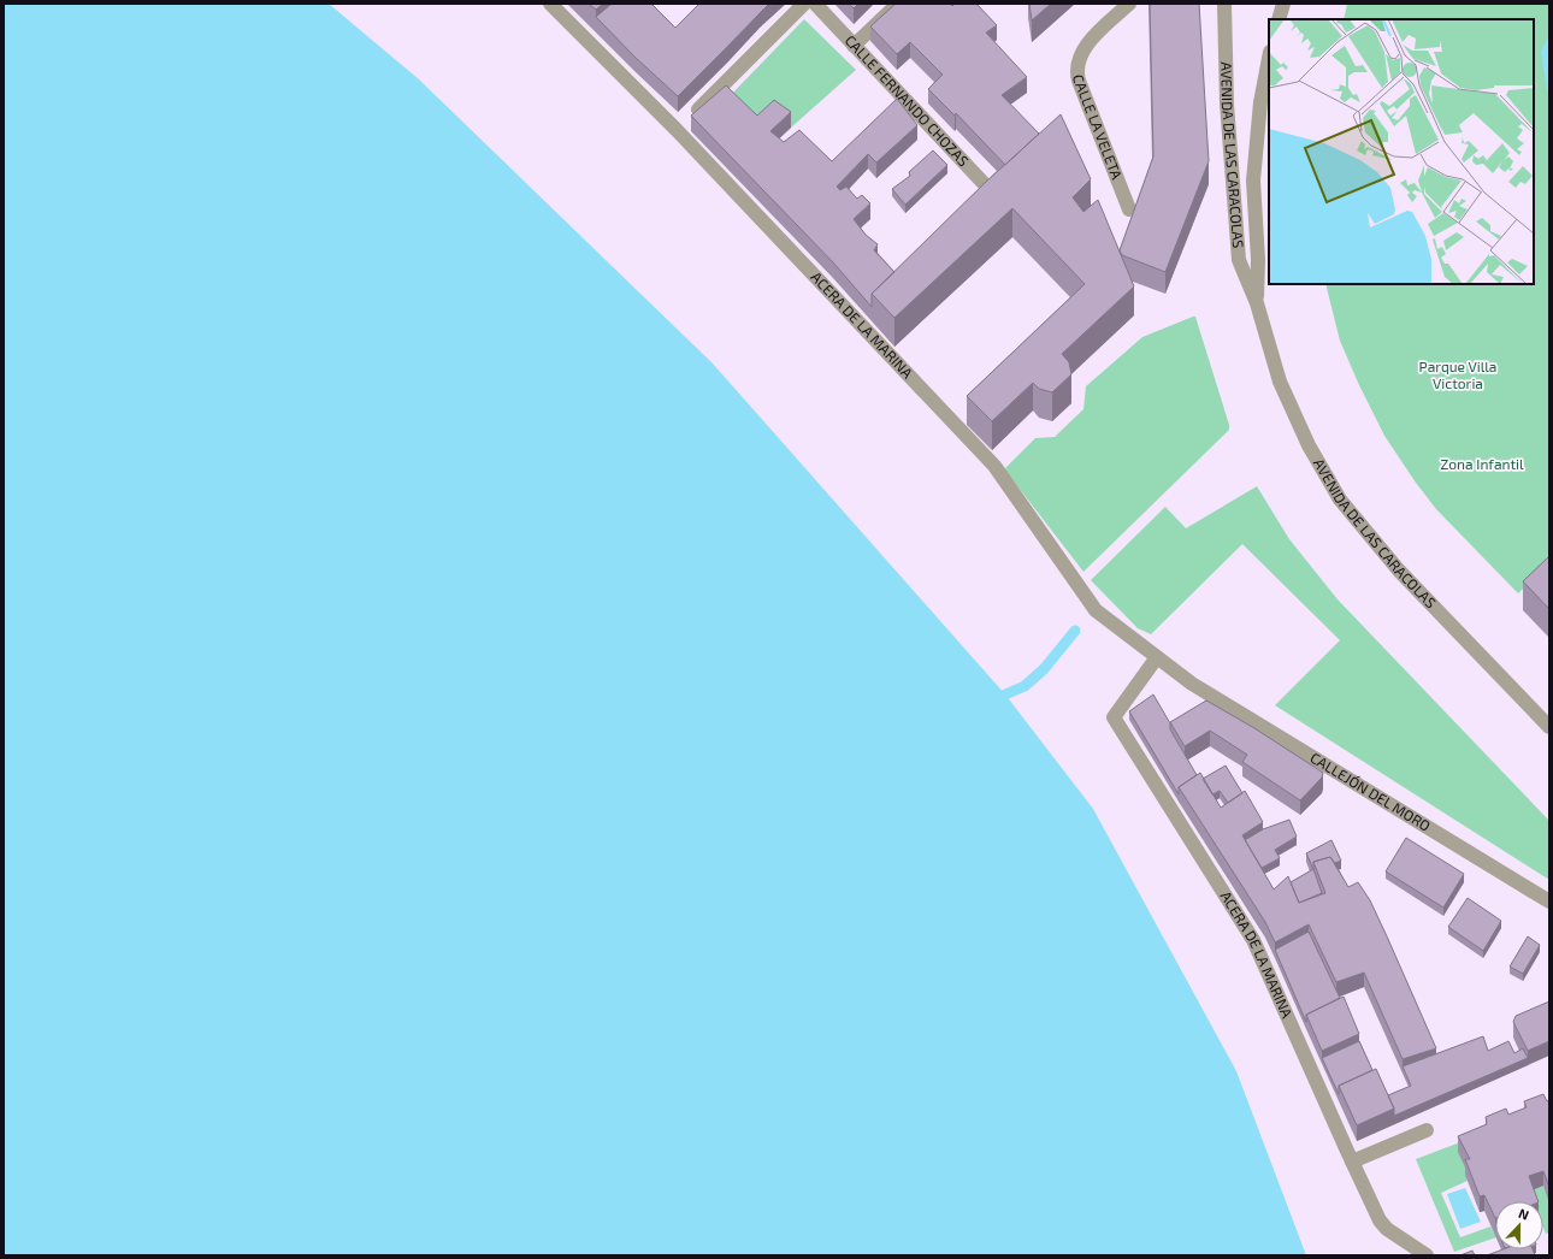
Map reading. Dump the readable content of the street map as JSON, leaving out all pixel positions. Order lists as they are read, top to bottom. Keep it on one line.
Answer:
{"streets":{"street":["CALLE FERNANDO CHOZAS","CALLE LA VELETA","AVENIDA DE LAS CARACOLAS","ACERA DE LA MARINA","CALLEJÓN DEL MORO"]},"crossings":[["ACERA DE LA MARINA","CALLEJÓN DEL MORO"]],"parks":["Parque Villa Victoria","Zona Infantil"],"north":"top"}
